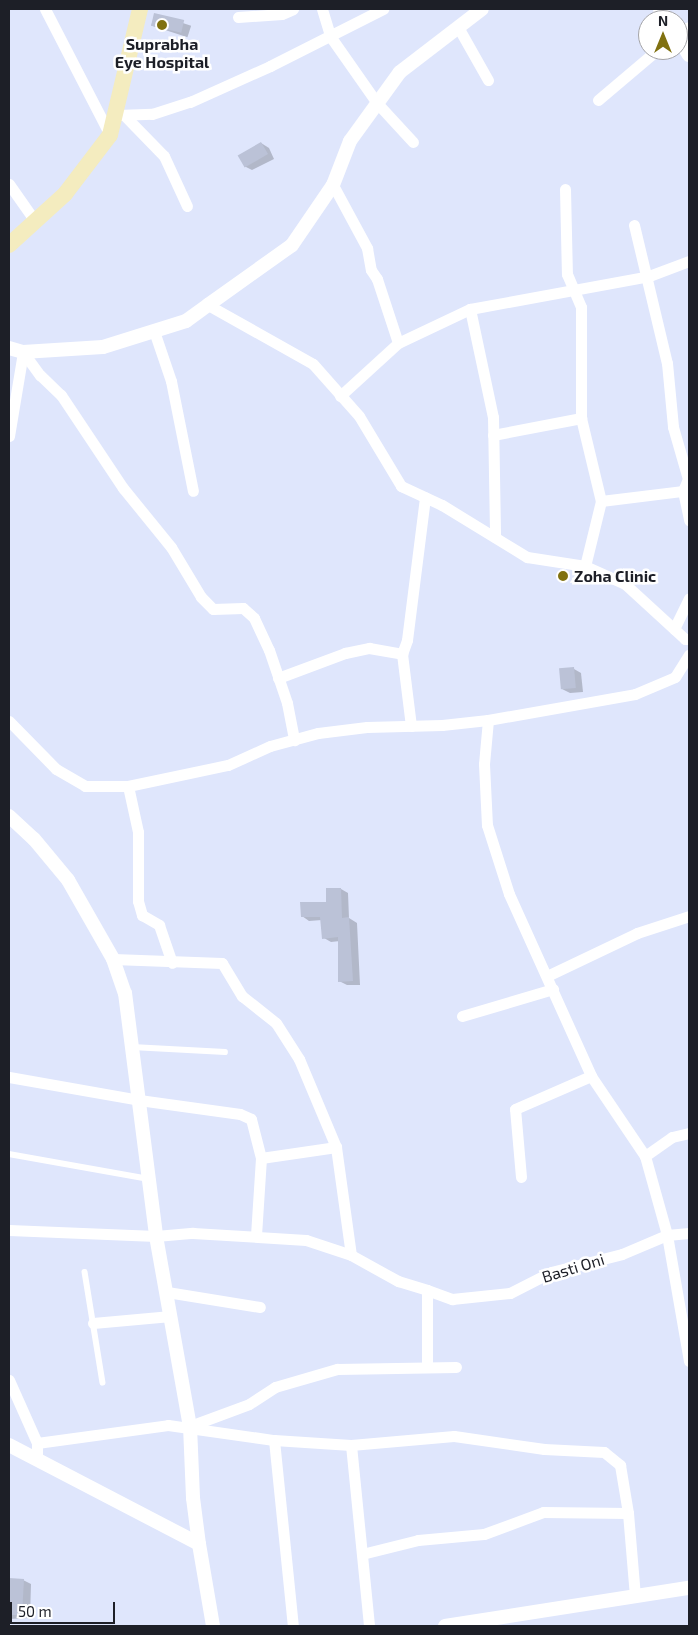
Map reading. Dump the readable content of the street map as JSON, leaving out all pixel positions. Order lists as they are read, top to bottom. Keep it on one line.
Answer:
{"streets":{"street":["Basti Oni"]},"places":["Suprabha Eye Hospital","Zoha Clinic"],"scale_bar":"50 m","north":"top"}
